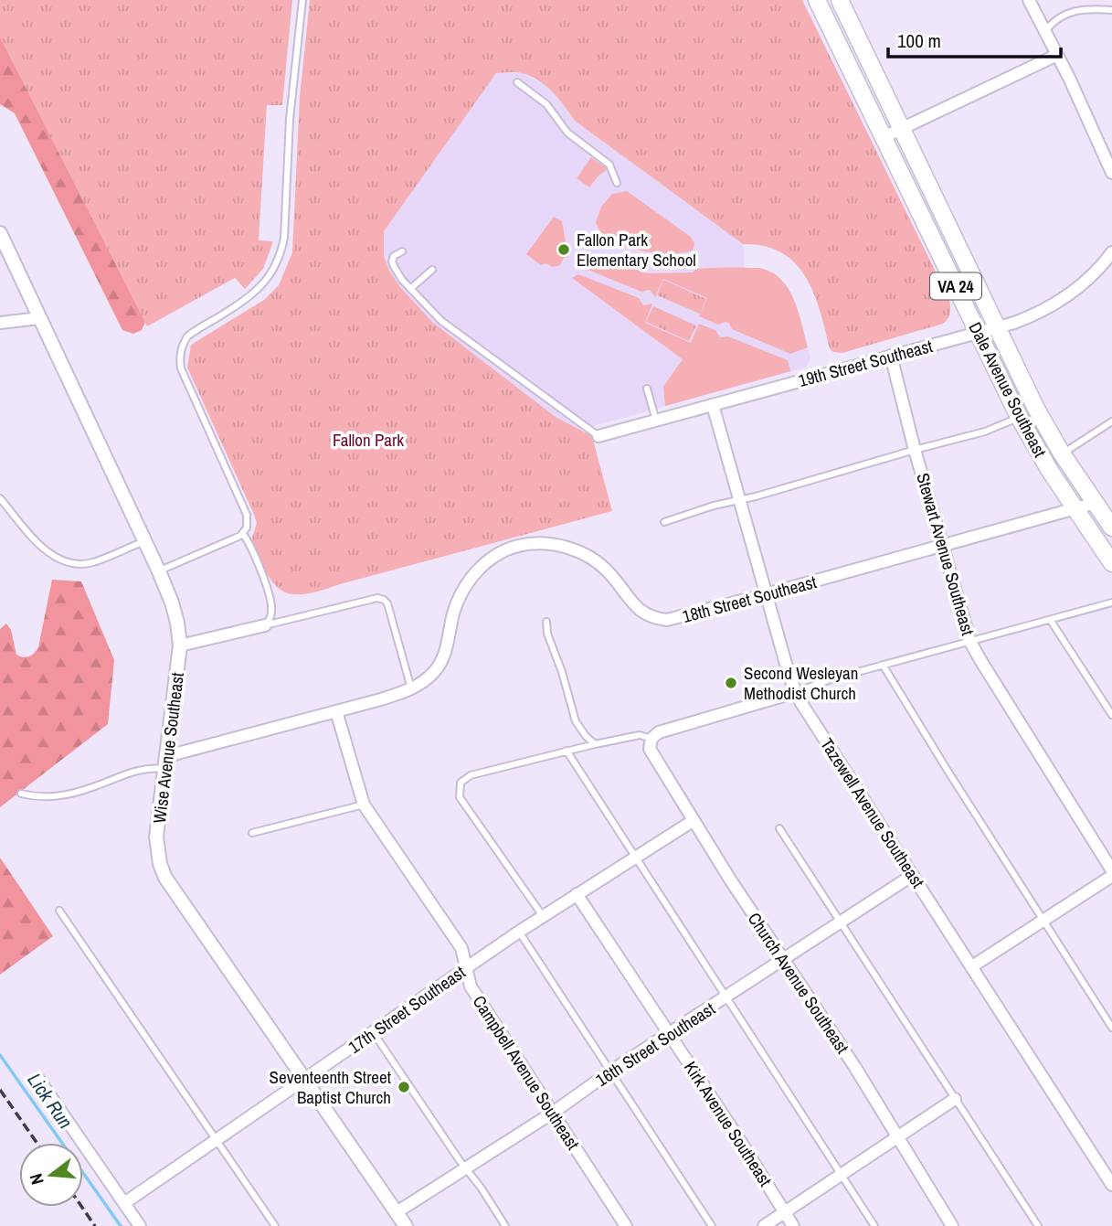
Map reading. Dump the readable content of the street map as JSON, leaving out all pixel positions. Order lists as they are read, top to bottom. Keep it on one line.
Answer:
{"streets":{"main road":["VA 24","Dale Avenue Southeast"],"street":["19th Street Southeast","Stewart Avenue Southeast","18th Street Southeast","Wise Avenue Southeast","Tazewell Avenue Southeast","Church Avenue Southeast","17th Street Southeast","16th Street Southeast","Campbell Avenue Southeast","Kirk Avenue Southeast"]},"crossings":[["19th Street Southeast","Dale Avenue Southeast"],["19th Street Southeast","Stewart Avenue Southeast"],["19th Street Southeast","Tazewell Avenue Southeast"],["Dale Avenue Southeast","18th Street Southeast"],["Stewart Avenue Southeast","18th Street Southeast"],["18th Street Southeast","Wise Avenue Southeast"],["18th Street Southeast","Tazewell Avenue Southeast"],["18th Street Southeast","Campbell Avenue Southeast"],["Wise Avenue Southeast","17th Street Southeast"],["Wise Avenue Southeast","16th Street Southeast"],["Tazewell Avenue Southeast","16th Street Southeast"],["Church Avenue Southeast","17th Street Southeast"],["Church Avenue Southeast","16th Street Southeast"],["17th Street Southeast","Campbell Avenue Southeast"],["17th Street Southeast","Kirk Avenue Southeast"],["16th Street Southeast","Campbell Avenue Southeast"],["16th Street Southeast","Kirk Avenue Southeast"]],"water":["Lick Run"],"parks":["Fallon Park"],"places":["Fallon Park Elementary School","Second Wesleyan Methodist Church","Seventeenth Street Baptist Church"],"scale_bar":"100 m","north":"left"}
